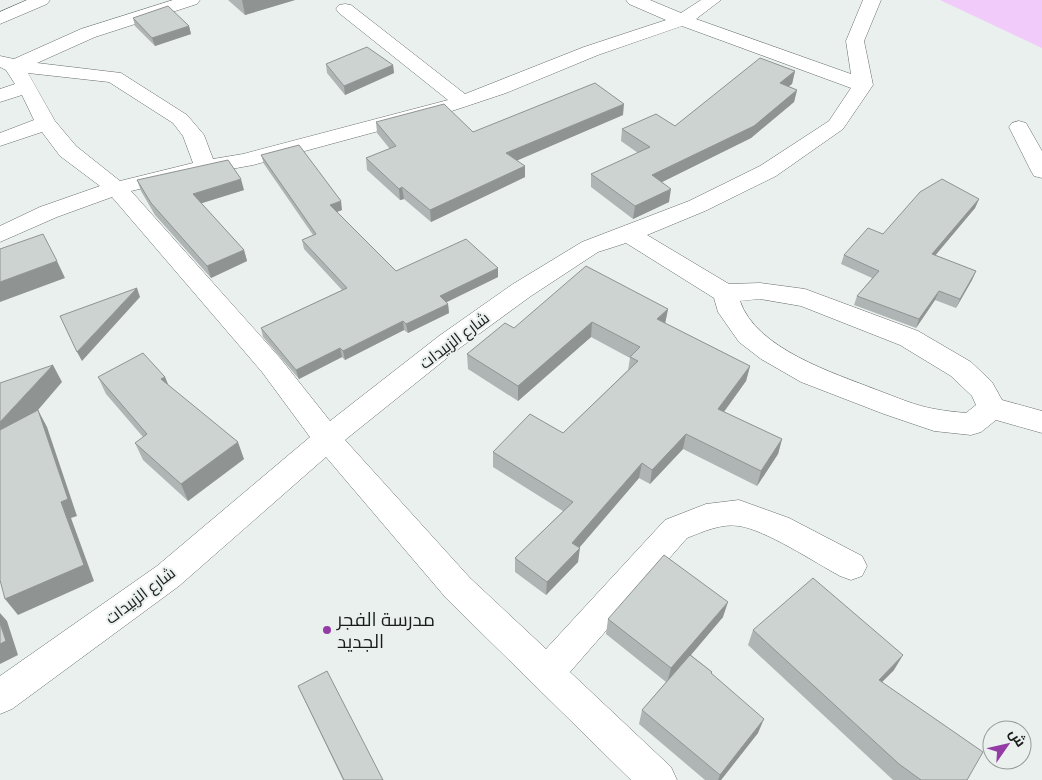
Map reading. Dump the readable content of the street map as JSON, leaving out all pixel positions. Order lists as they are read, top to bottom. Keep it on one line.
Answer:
{"streets":{"street":["شارع الزبيدات"]},"places":["مدرسة الفجر الجديد"],"north":"top right"}
